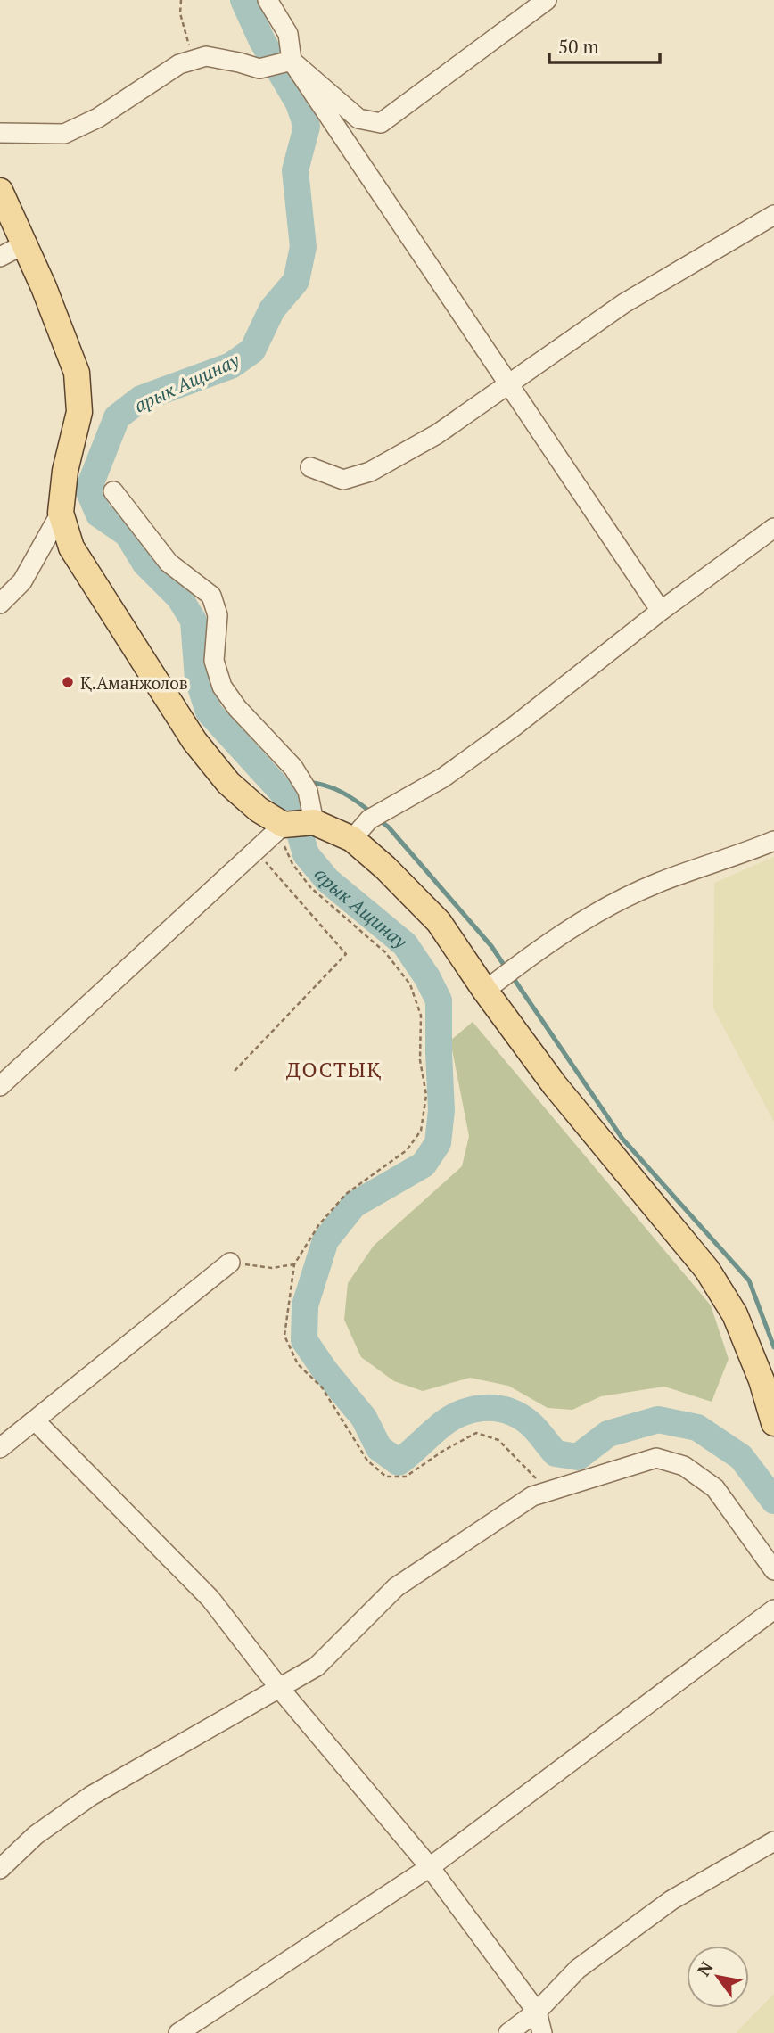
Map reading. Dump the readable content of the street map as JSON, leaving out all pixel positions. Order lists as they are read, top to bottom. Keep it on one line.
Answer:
{"districts":["ДОСТЫҚ"],"water":["арык Ащинау"],"places":["Қ.Аманжолов"],"scale_bar":"50 m","north":"top left"}
